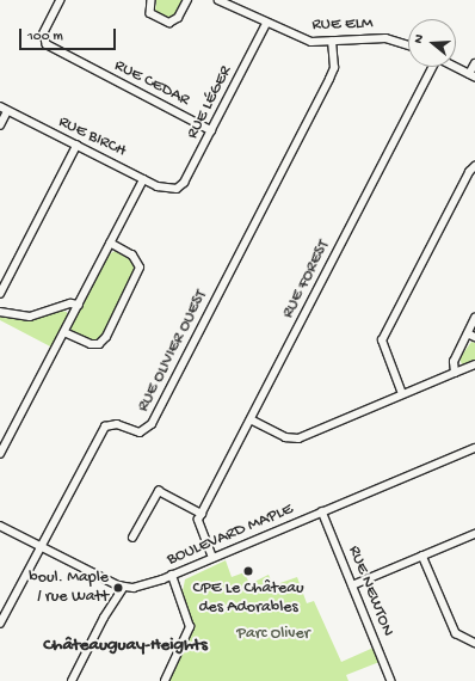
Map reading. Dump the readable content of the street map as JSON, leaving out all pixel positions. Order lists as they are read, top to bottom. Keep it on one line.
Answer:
{"streets":{"street":["RUE ELM","RUE CEDAR","RUE LÉGER","RUE BIRCH","RUE FOREST","RUE OLIVIER OUEST","BOULEVARD MAPLE","RUE NEWTON"]},"crossings":[["RUE ELM","RUE LÉGER"],["RUE ELM","RUE OLIVIER OUEST"],["RUE CEDAR","RUE LÉGER"],["RUE LÉGER","RUE BIRCH"],["BOULEVARD MAPLE","RUE NEWTON"]],"districts":["Châteauguay-Heights"],"parks":["Parc Oliver"],"places":["CPE Le Château des Adorables","boul. Maple / rue Watt"],"scale_bar":"100 m","north":"left"}
